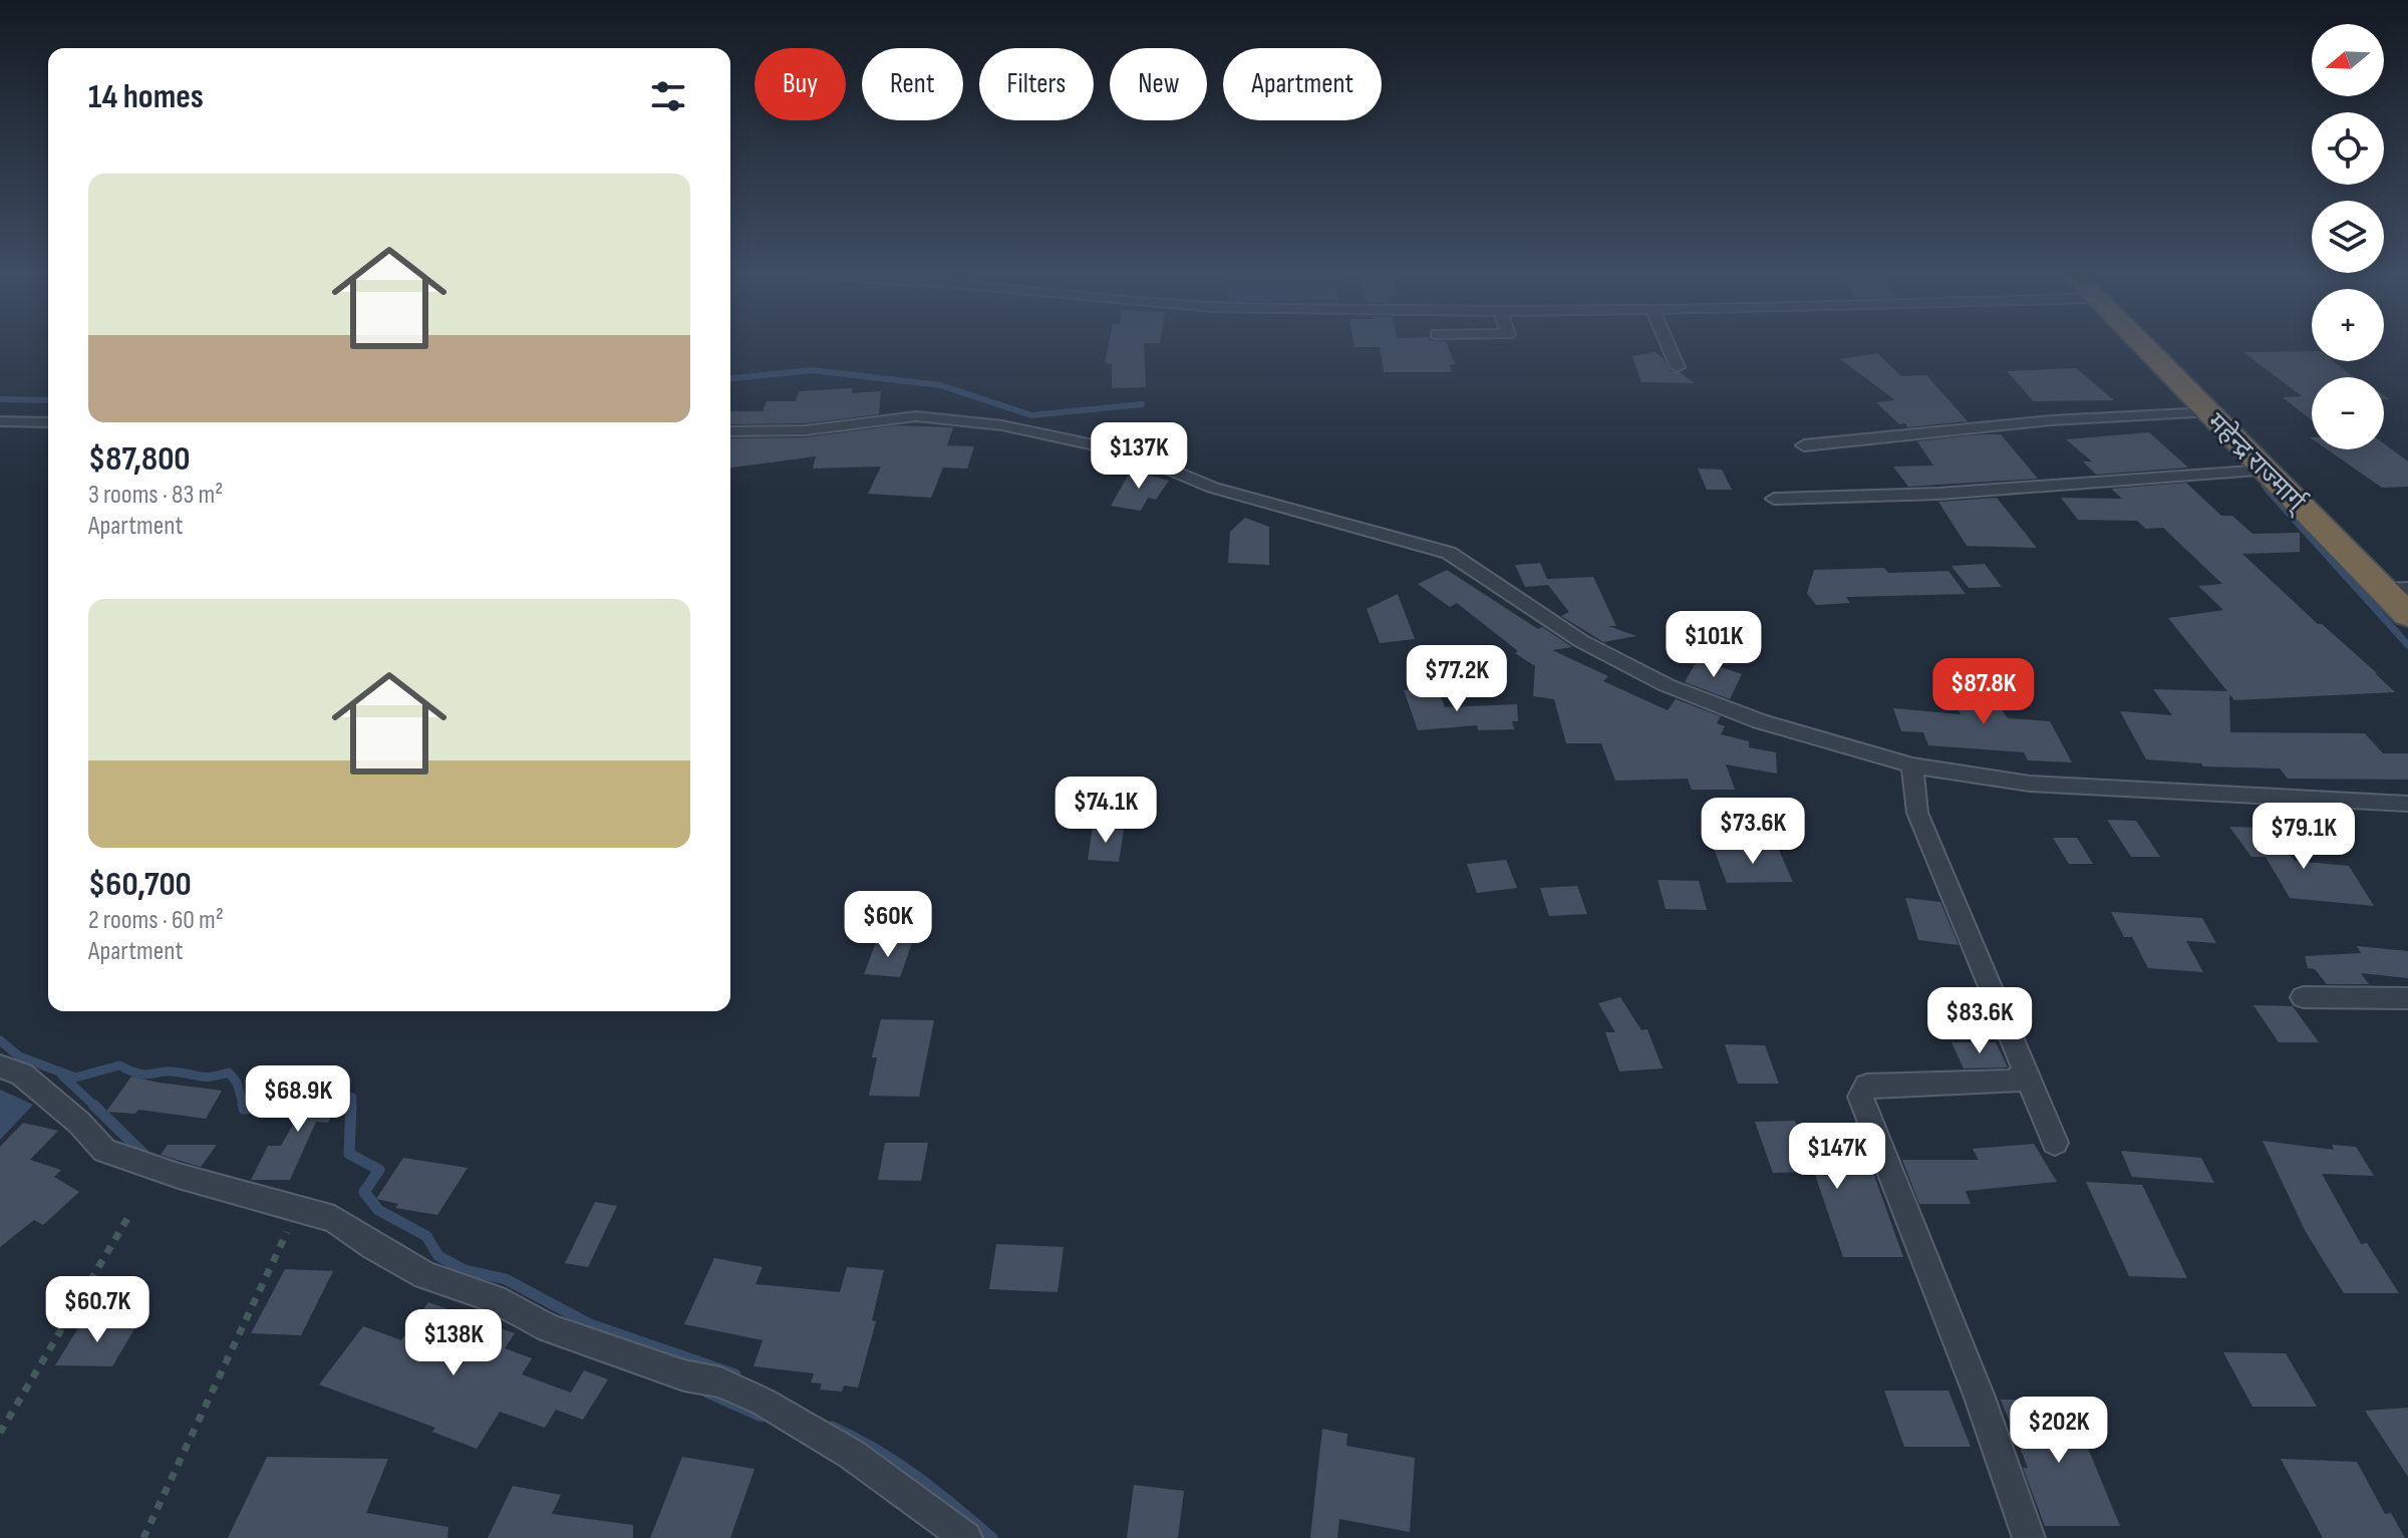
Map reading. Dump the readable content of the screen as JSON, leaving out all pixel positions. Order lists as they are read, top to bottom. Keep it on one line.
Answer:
{"streets":{"highway":["महेन्द्र राज्मार्ग्"]},"north":"left","page":{"map_buttons":["+","−"],"chip":["Buy","Rent","Filters","New","Apartment"],"heading":"14 homes","list":[{"name":"$87,800","note":"3 rooms · 83 m² · Apartment"},{"name":"$60,700","note":"2 rooms · 60 m² · Apartment"}],"price":["$137K","$101K","$77.2K","$87.8K","$74.1K","$73.6K","$79.1K","$60K","$83.6K","$68.9K","$147K","$60.7K","$138K","$202K"]}}
